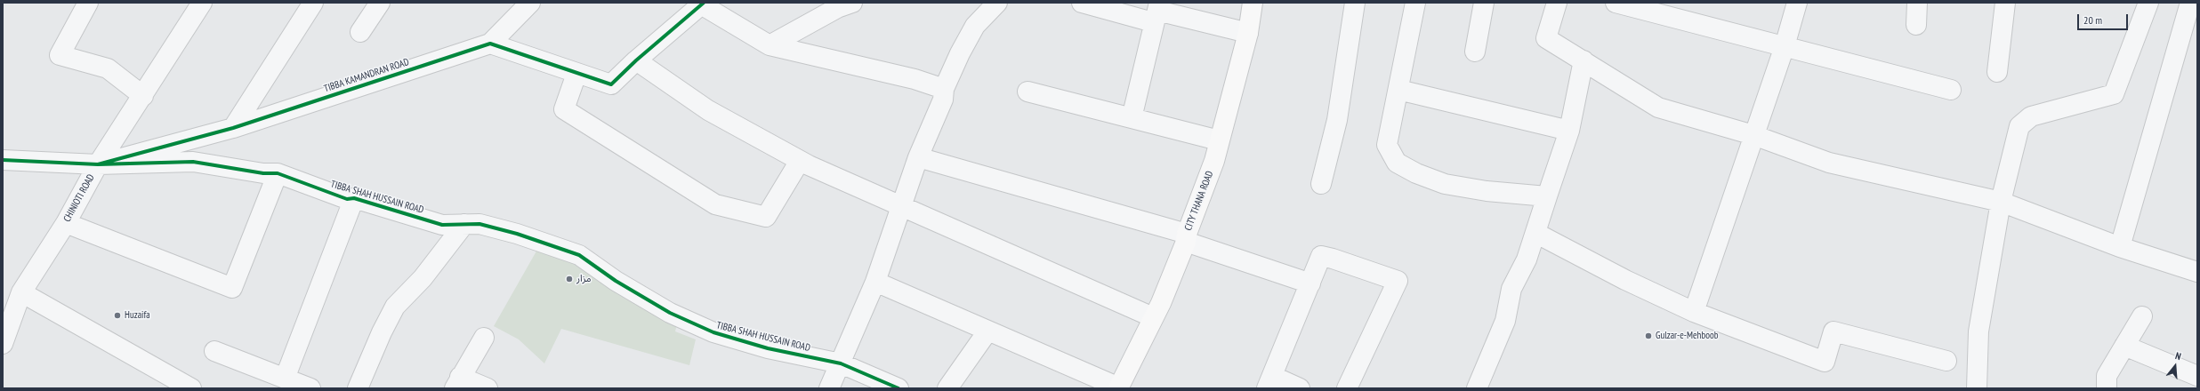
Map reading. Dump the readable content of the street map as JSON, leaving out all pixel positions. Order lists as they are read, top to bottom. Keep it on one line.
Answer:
{"streets":{"street":["TIBBA KAMANDRAN ROAD","TIBBA SHAH HUSSAIN ROAD","CHINIOTI ROAD","CITY THANA ROAD"]},"crossings":[["TIBBA KAMANDRAN ROAD","TIBBA SHAH HUSSAIN ROAD"],["TIBBA KAMANDRAN ROAD","CHINIOTI ROAD"],["TIBBA SHAH HUSSAIN ROAD","CHINIOTI ROAD"]],"places":["مزار","Huzaifa","Gulzar-e-Mehboob"],"scale_bar":"20 m","north":"top"}
